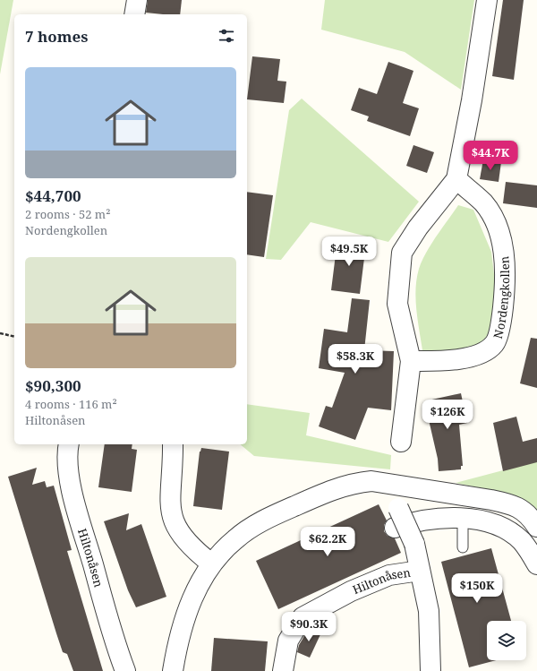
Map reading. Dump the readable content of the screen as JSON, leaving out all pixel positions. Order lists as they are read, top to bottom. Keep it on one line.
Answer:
{"streets":{"street":["Nordengkollen","Hiltonåsen"]},"page":{"heading":"7 homes","list":[{"name":"$44,700","note":"2 rooms · 52 m² · Nordengkollen"},{"name":"$90,300","note":"4 rooms · 116 m² · Hiltonåsen"}],"price":["$44.7K","$49.5K","$58.3K","$126K","$62.2K","$150K","$90.3K"]}}
